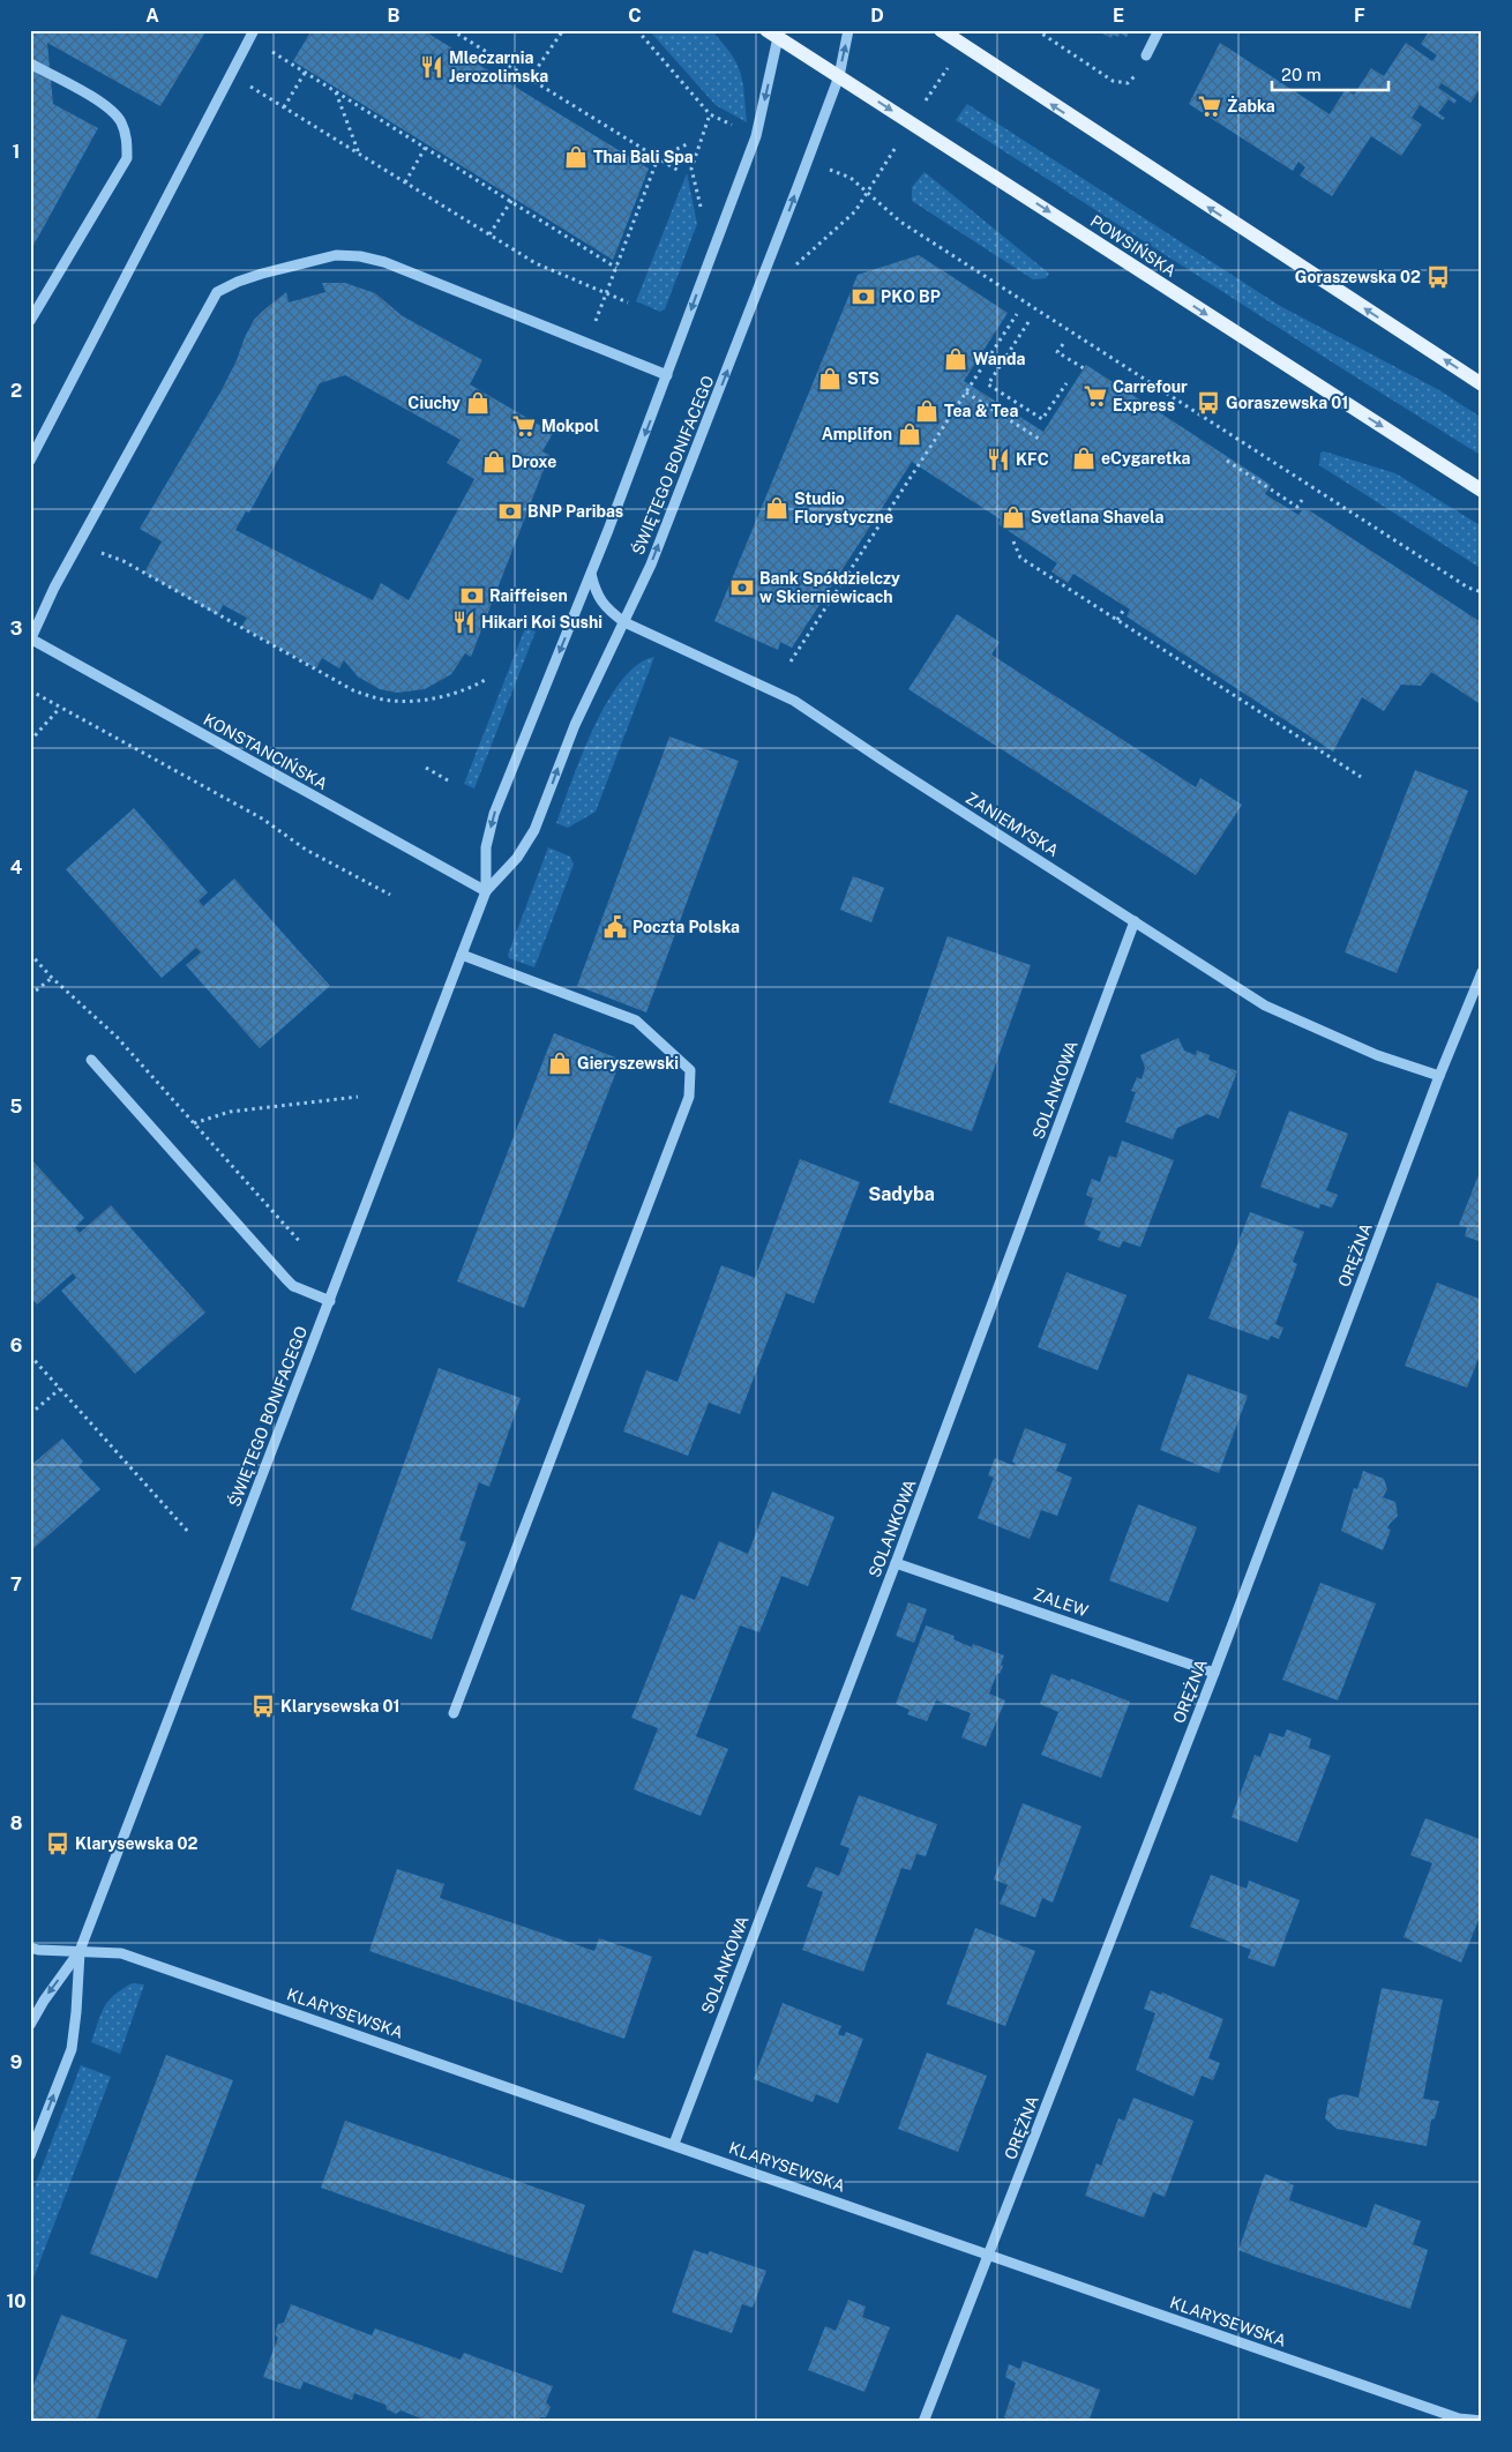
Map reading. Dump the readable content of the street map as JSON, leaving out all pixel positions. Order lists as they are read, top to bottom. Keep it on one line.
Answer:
{"streets":{"main road":["POWSIŃSKA"],"street":["ŚWIĘTEGO BONIFACEGO","KONSTANCIŃSKA","ZANIEMYSKA","SOLANKOWA","ORĘŻNA","ZALEW","KLARYSEWSKA"]},"crossings":[["POWSIŃSKA","ŚWIĘTEGO BONIFACEGO"],["ŚWIĘTEGO BONIFACEGO","KONSTANCIŃSKA"],["ŚWIĘTEGO BONIFACEGO","ZANIEMYSKA"],["ŚWIĘTEGO BONIFACEGO","KLARYSEWSKA"],["ZANIEMYSKA","SOLANKOWA"],["ZANIEMYSKA","ORĘŻNA"],["SOLANKOWA","ZALEW"],["SOLANKOWA","KLARYSEWSKA"],["ORĘŻNA","ZALEW"],["ORĘŻNA","KLARYSEWSKA"]],"districts":["Sadyba"],"places":{"restaurant":["Mleczarnia Jerozolimska","KFC","Hikari Koi Sushi"],"supermarket":["Żabka","Carrefour Express","Mokpol"],"shop":["Thai Bali Spa","Wanda","STS","Ciuchy","Tea & Tea","Amplifon","eCygaretka","Droxe","Studio Florystyczne","Svetlana Shavela","Gieryszewski"],"bus stop":["Goraszewska 02","Goraszewska 01","Klarysewska 01","Klarysewska 02"],"bank":["PKO BP","BNP Paribas","Bank Spółdzielczy w Skierniewicach","Raiffeisen"],"public building":["Poczta Polska"]},"scale_bar":"20 m","grid":{"columns":["A","B","C","D","E","F"],"rows":["1","2","3","4","5","6","7","8","9","10"]}}
